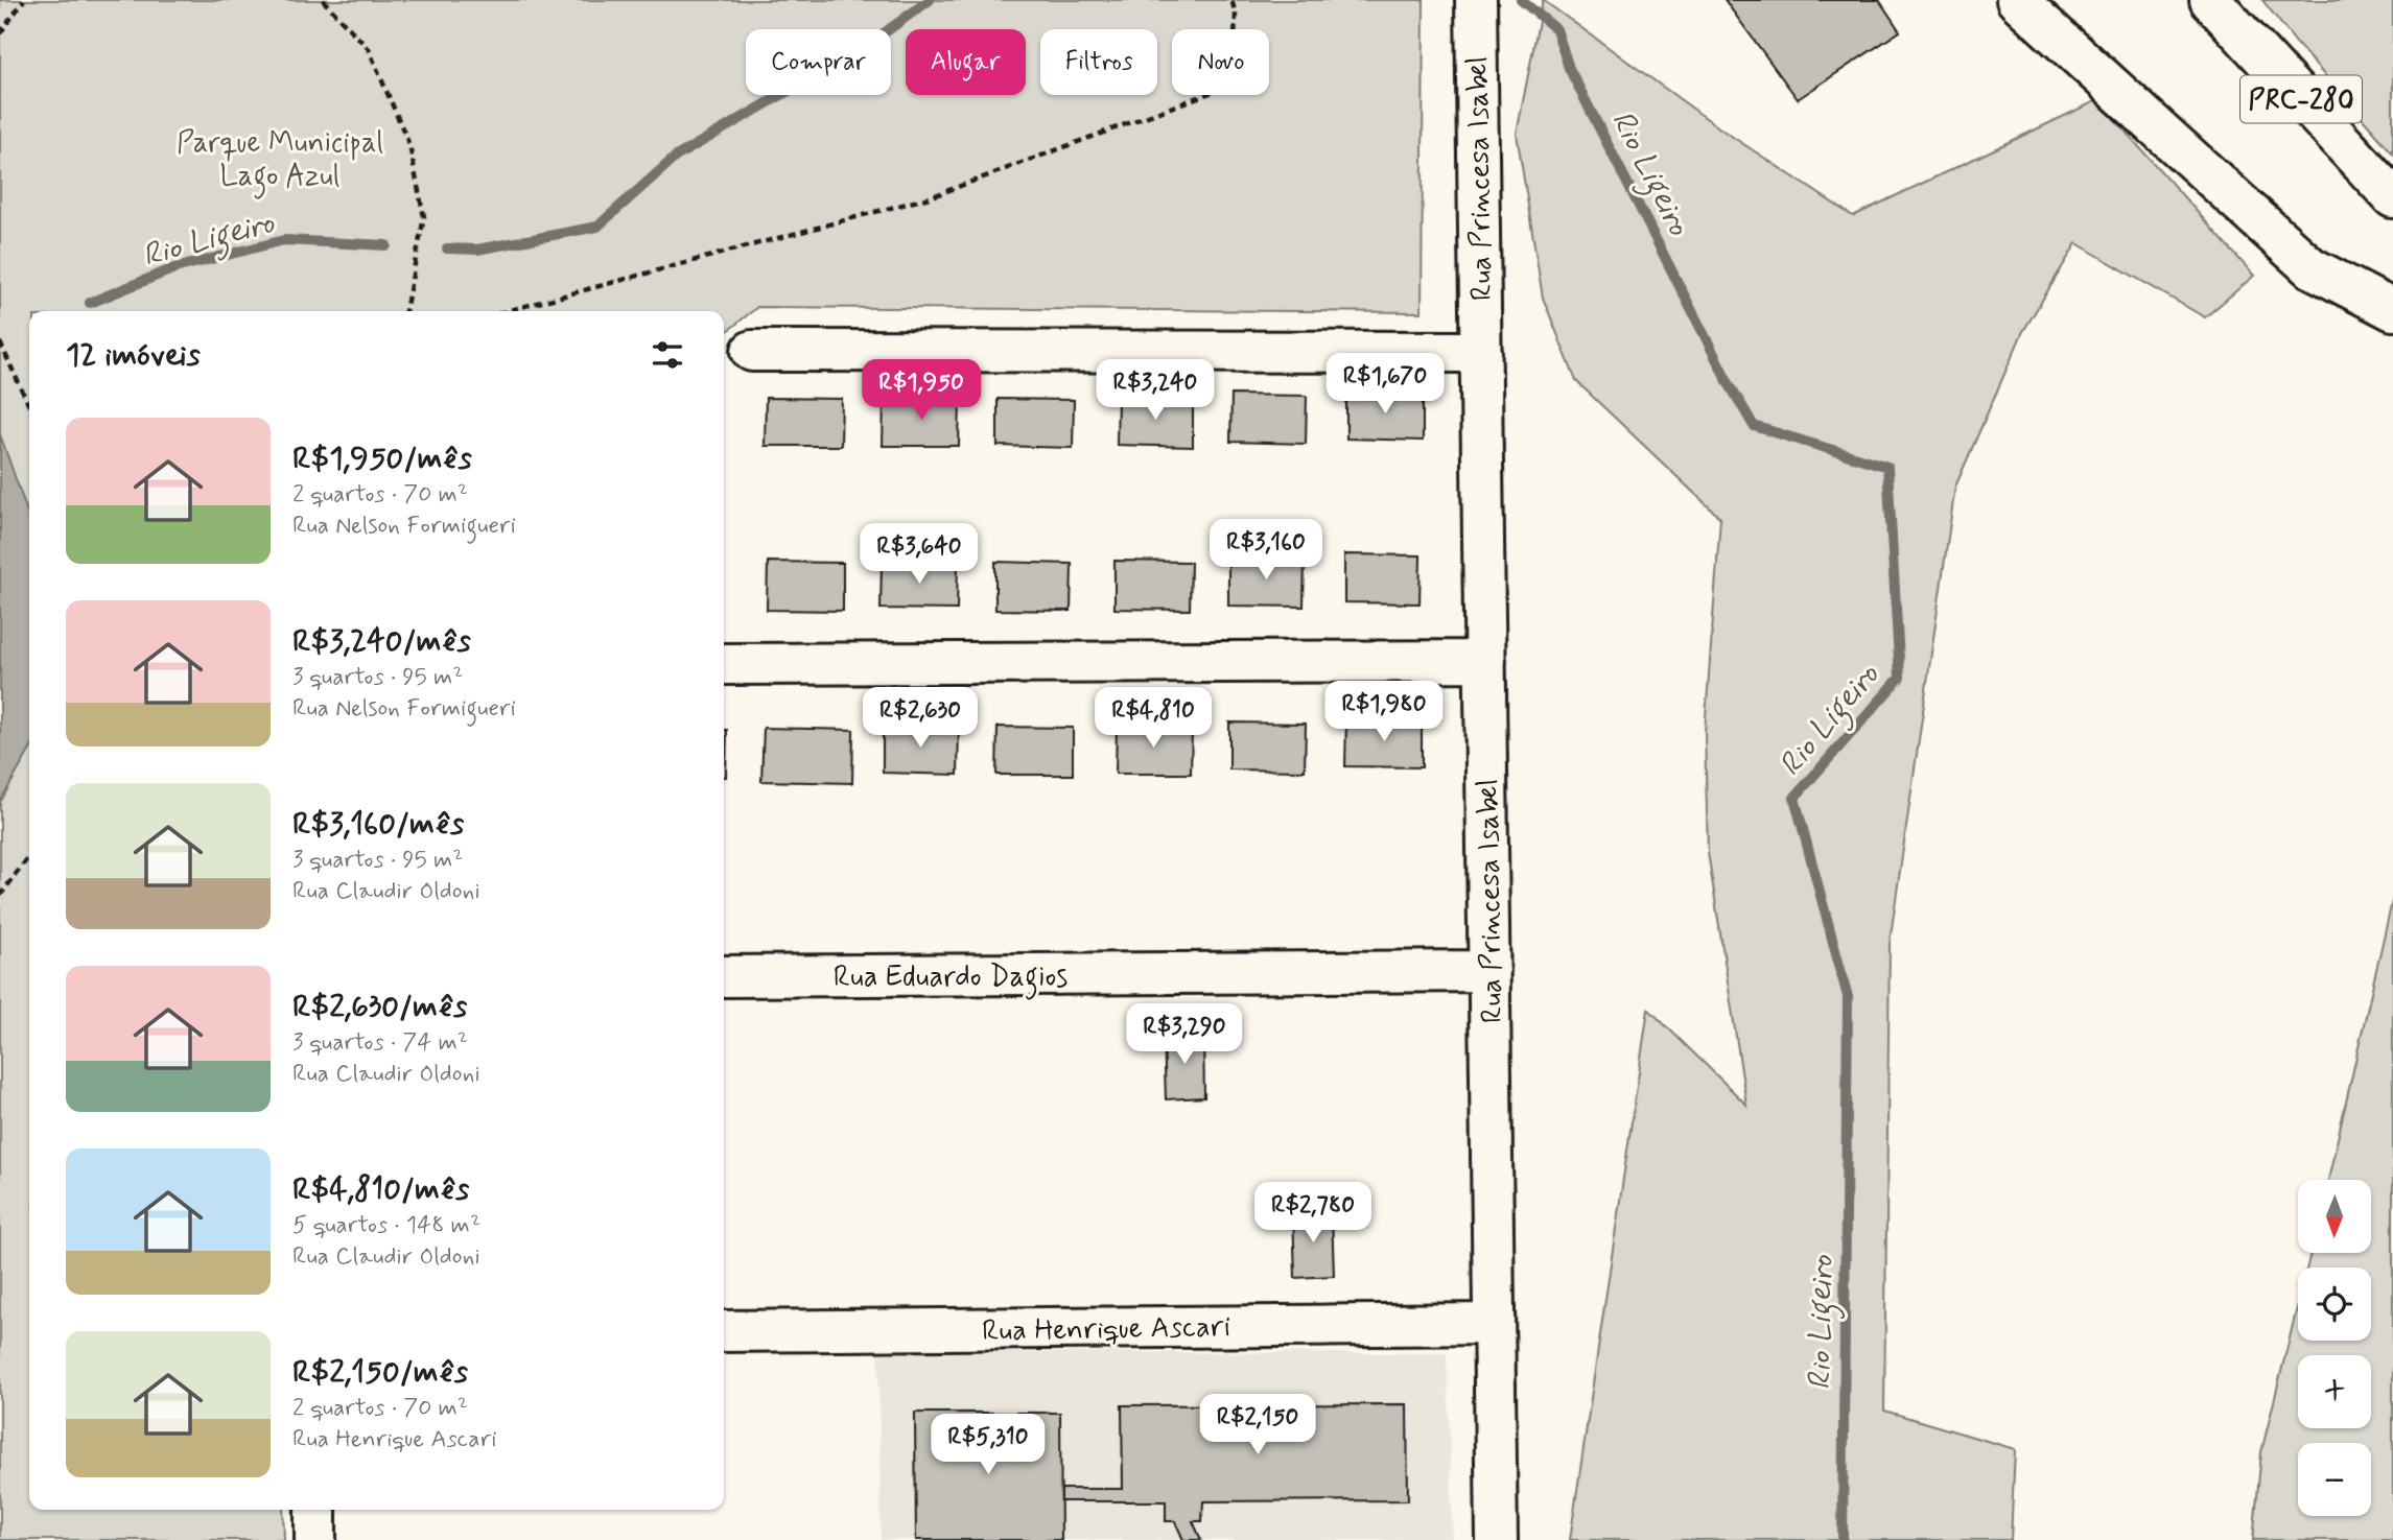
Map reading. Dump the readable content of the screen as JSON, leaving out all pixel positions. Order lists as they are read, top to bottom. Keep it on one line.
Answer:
{"streets":{"street":["PRC-280","Rua Princesa Isabel","Rua Eduardo Dagios","Rua Henrique Ascari"]},"crossings":[["Rua Princesa Isabel","Rua Eduardo Dagios"],["Rua Princesa Isabel","Rua Henrique Ascari"]],"water":["Rio Ligeiro"],"parks":["Parque Municipal Lago Azul"],"north":"bottom","page":{"chip":["Comprar","Alugar","Filtros","Novo"],"heading":"12 imóveis","price":["R$1,670","R$1,950","R$3,240","R$3,160","R$3,640","R$1,980","R$2,630","R$4,810","R$3,290","R$2,780","R$2,150","R$5,310"],"list":[{"name":"R$1,950/mês","note":"2 quartos · 70 m² · Rua Nelson Formigueri"},{"name":"R$3,240/mês","note":"3 quartos · 95 m² · Rua Nelson Formigueri"},{"name":"R$3,160/mês","note":"3 quartos · 95 m² · Rua Claudir Oldoni"},{"name":"R$2,630/mês","note":"3 quartos · 74 m² · Rua Claudir Oldoni"},{"name":"R$4,810/mês","note":"5 quartos · 148 m² · Rua Claudir Oldoni"},{"name":"R$2,150/mês","note":"2 quartos · 70 m² · Rua Henrique Ascari"}],"map_buttons":["+","−"]}}
